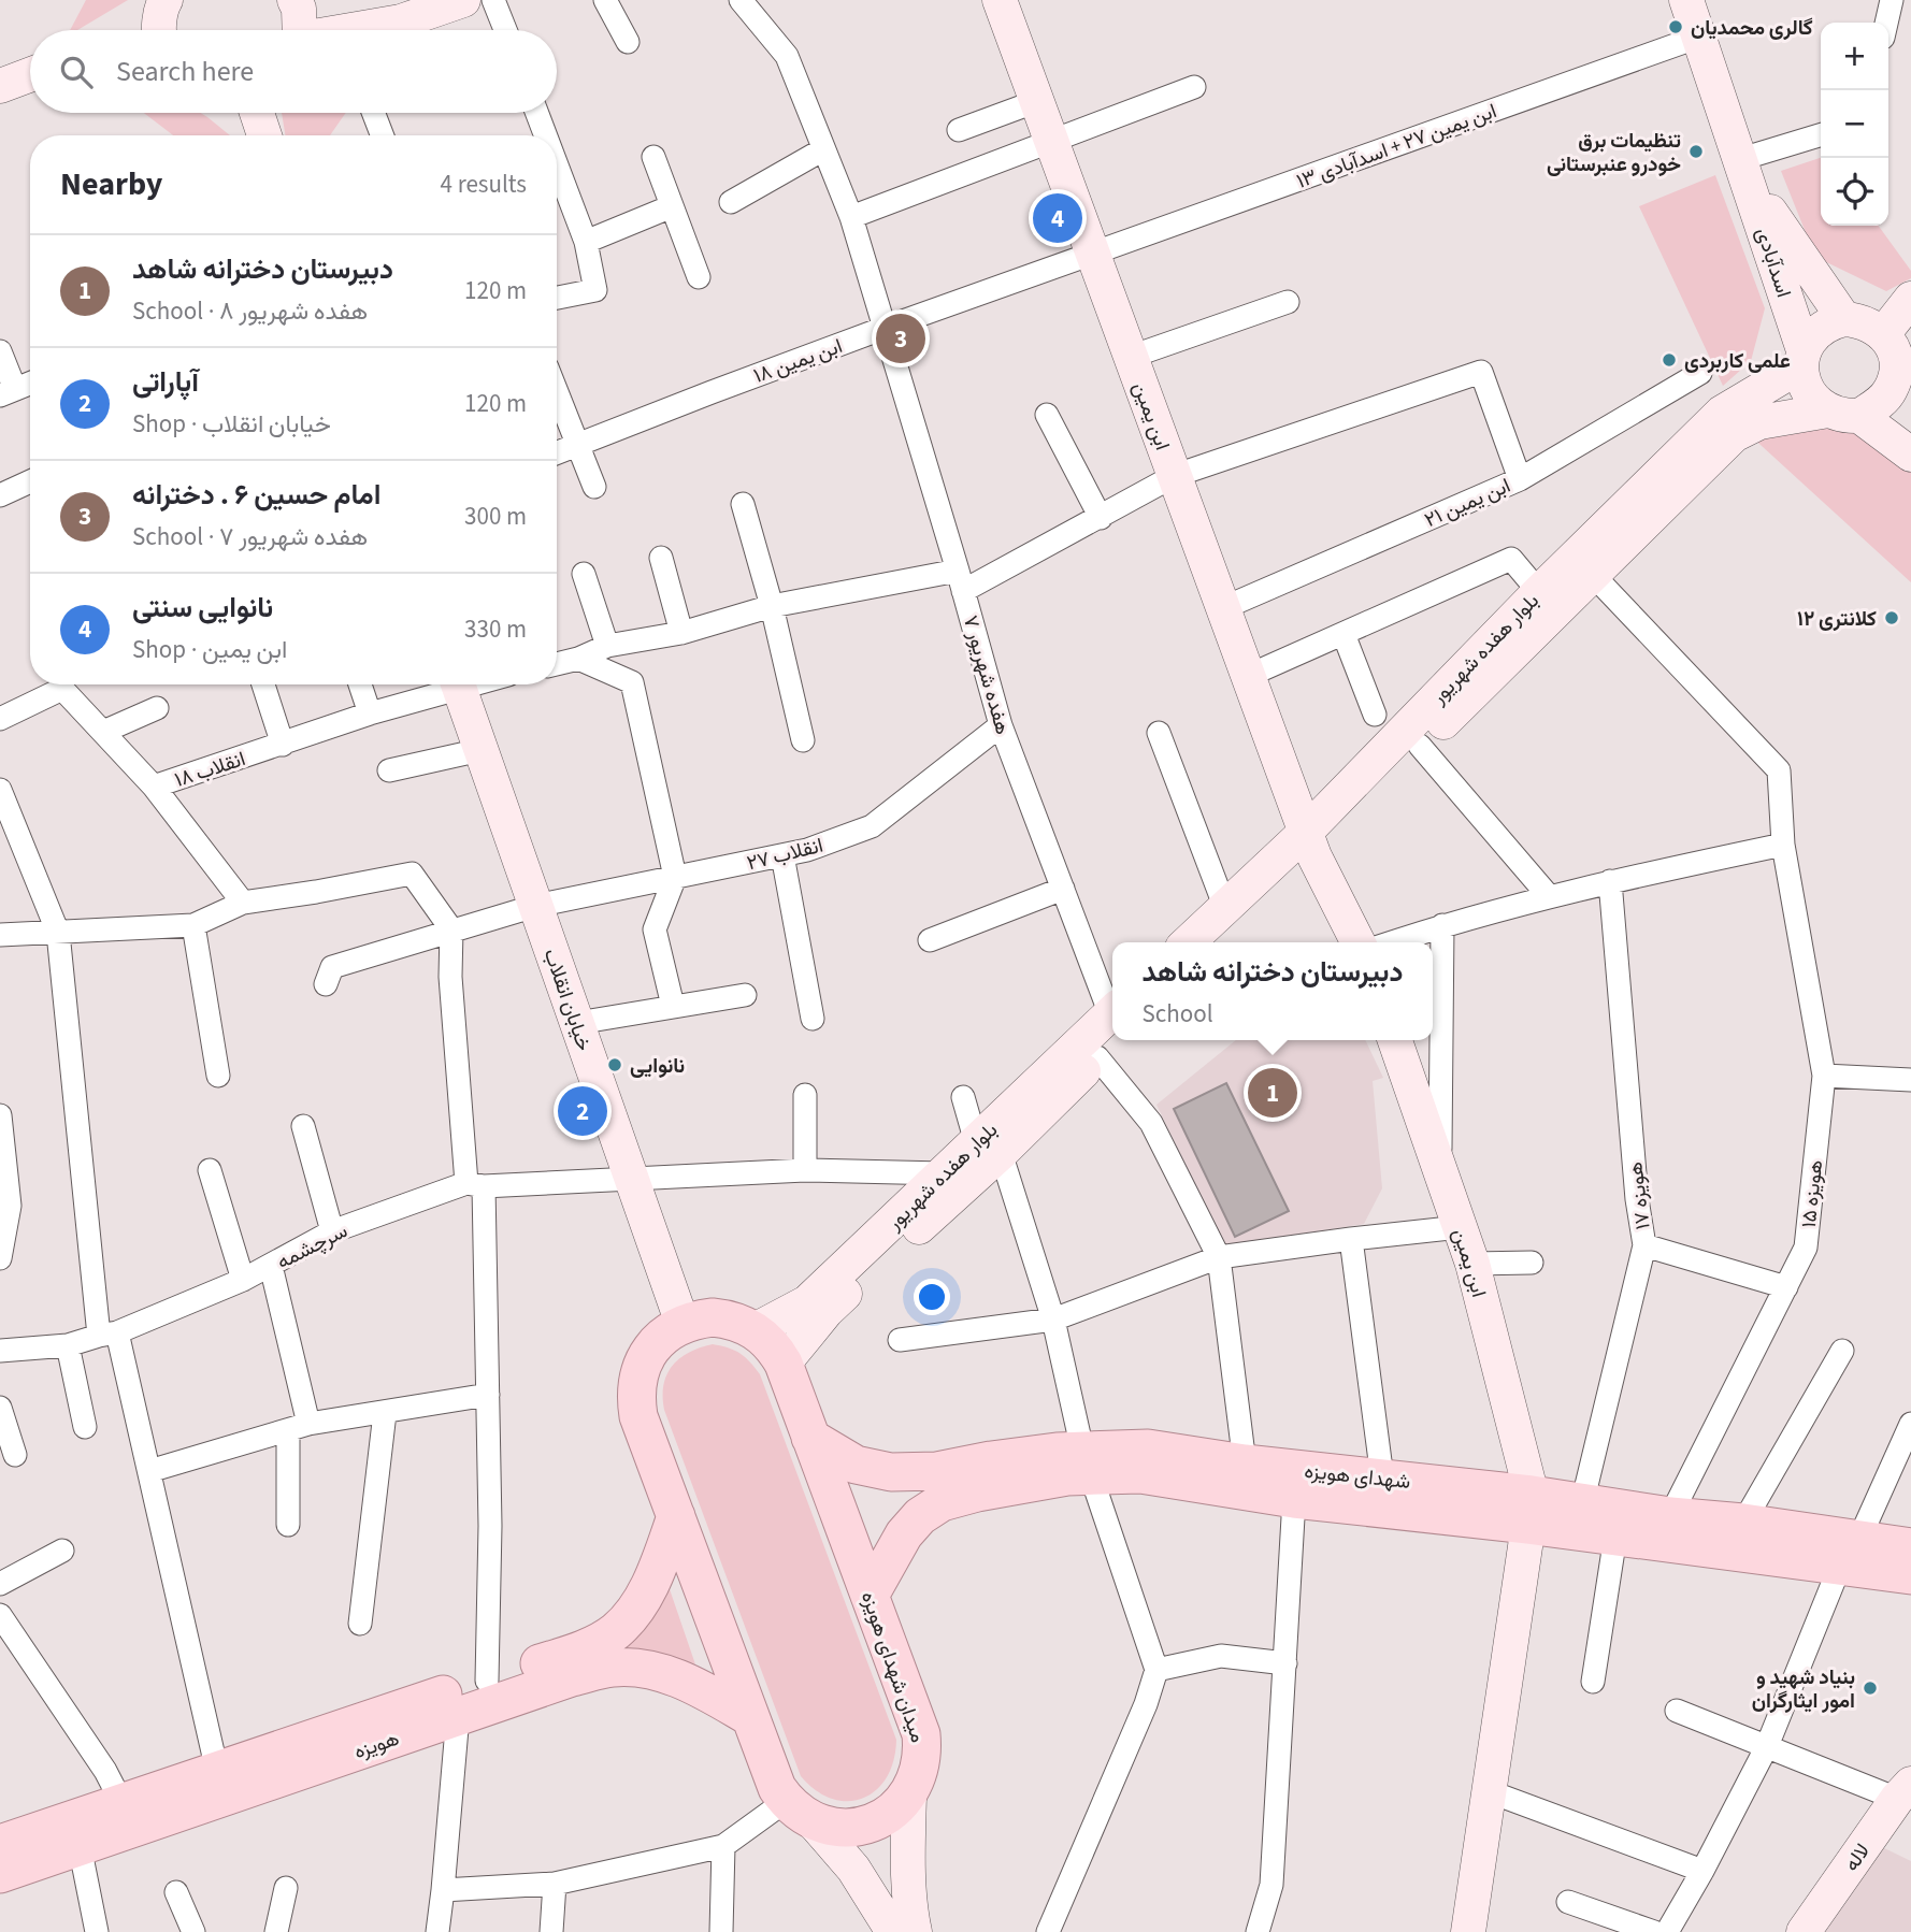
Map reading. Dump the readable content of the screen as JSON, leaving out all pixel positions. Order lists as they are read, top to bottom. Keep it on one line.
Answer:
{"streets":{"main road":["اسدآبادی","ابن یمین","بلوار هفده شهریور","خیابان انقلاب","شهدای هویزه","میدان شهدای هویزه","هویزه","لاله"],"street":["ابن یمین ۲۷ + اسدآبادی ۱۳","ابن یمین ۱۸","ابن یمین ۲۱","هفده شهریور ۷","انقلاب ۱۸","انقلاب ۲۷","هویزه ۱۵","هویزه ۱۷","سرچشمه"]},"crossings":[["ابن یمین ۲۷ + اسدآبادی ۱۳","اسدآبادی"],["ابن یمین ۲۷ + اسدآبادی ۱۳","ابن یمین ۱۸"],["ابن یمین ۲۷ + اسدآبادی ۱۳","ابن یمین"],["اسدآبادی","بلوار هفده شهریور"],["ابن یمین ۱۸","ابن یمین"],["ابن یمین ۱۸","هفده شهریور ۷"],["ابن یمین","ابن یمین ۲۱"],["ابن یمین","بلوار هفده شهریور"],["ابن یمین","شهدای هویزه"],["بلوار هفده شهریور","هویزه ۱۵"],["بلوار هفده شهریور","سرچشمه"],["بلوار هفده شهریور","میدان شهدای هویزه"],["هفده شهریور ۷","انقلاب ۲۷"],["انقلاب ۲۷","خیابان انقلاب"],["خیابان انقلاب","سرچشمه"],["خیابان انقلاب","میدان شهدای هویزه"],["هویزه ۱۵","شهدای هویزه"],["هویزه ۱۷","شهدای هویزه"],["شهدای هویزه","میدان شهدای هویزه"],["میدان شهدای هویزه","هویزه"]],"places":["گالری محمدیان","تنظیمات برق خودرو عنبرستانی","علمی کاربردی","کلانتری ۱۲","نانوایی","بنیاد شهید و امور ایثارگران"],"page":{"map_buttons":["+","−"],"search":"Search here","heading":["Nearby","4 results"],"pins":["4","3","1","2"],"list":[{"mark":"1","name":"دبیرستان دخترانه شاهد","note":"School · هفده شهریور ۸","value":"120 m"},{"mark":"2","name":"آپاراتی","note":"Shop · خیابان انقلاب","value":"120 m"},{"mark":"3","name":"امام حسین ۶ . دخترانه","note":"School · هفده شهریور ۷","value":"300 m"},{"mark":"4","name":"نانوایی سنتی","note":"Shop · ابن یمین","value":"330 m"}],"popup":["دبیرستان دخترانه شاهد","School"]}}
